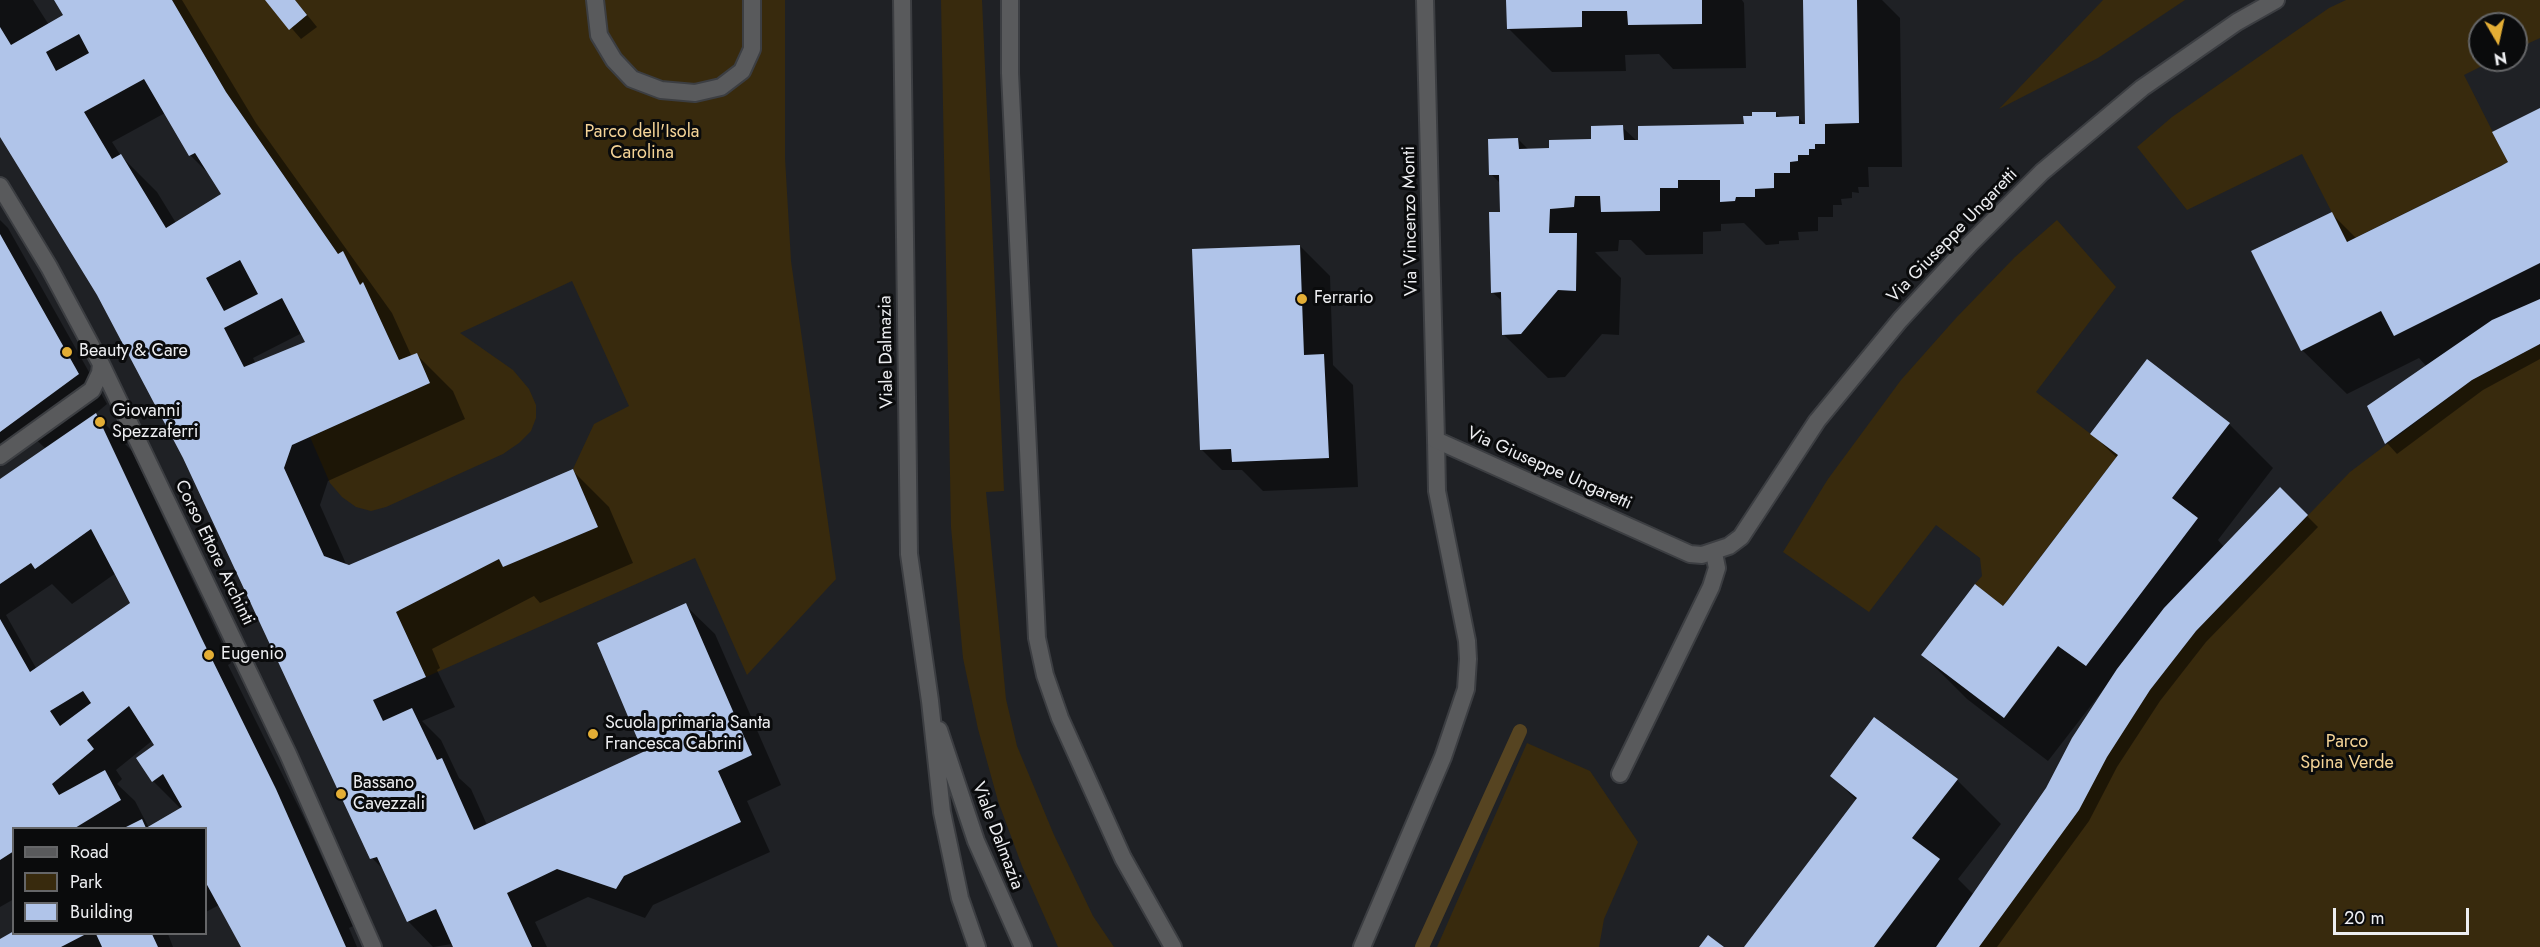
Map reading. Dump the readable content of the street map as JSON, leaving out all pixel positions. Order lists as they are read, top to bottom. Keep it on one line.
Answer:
{"streets":{"street":["Via Vincenzo Monti","Via Giuseppe Ungaretti","Viale Dalmazia","Corso Ettore Archinti"]},"crossings":[["Via Vincenzo Monti","Via Giuseppe Ungaretti"]],"parks":["Parco dell'Isola Carolina","Parco Spina Verde"],"places":["Ferrario","Beauty & Care","Giovanni Spezzaferri","Eugenio","Scuola primaria Santa Francesca Cabrini","Bassano Cavezzali"],"legend":["Road","Park","Building"],"scale_bar":"20 m","north":"bottom"}
